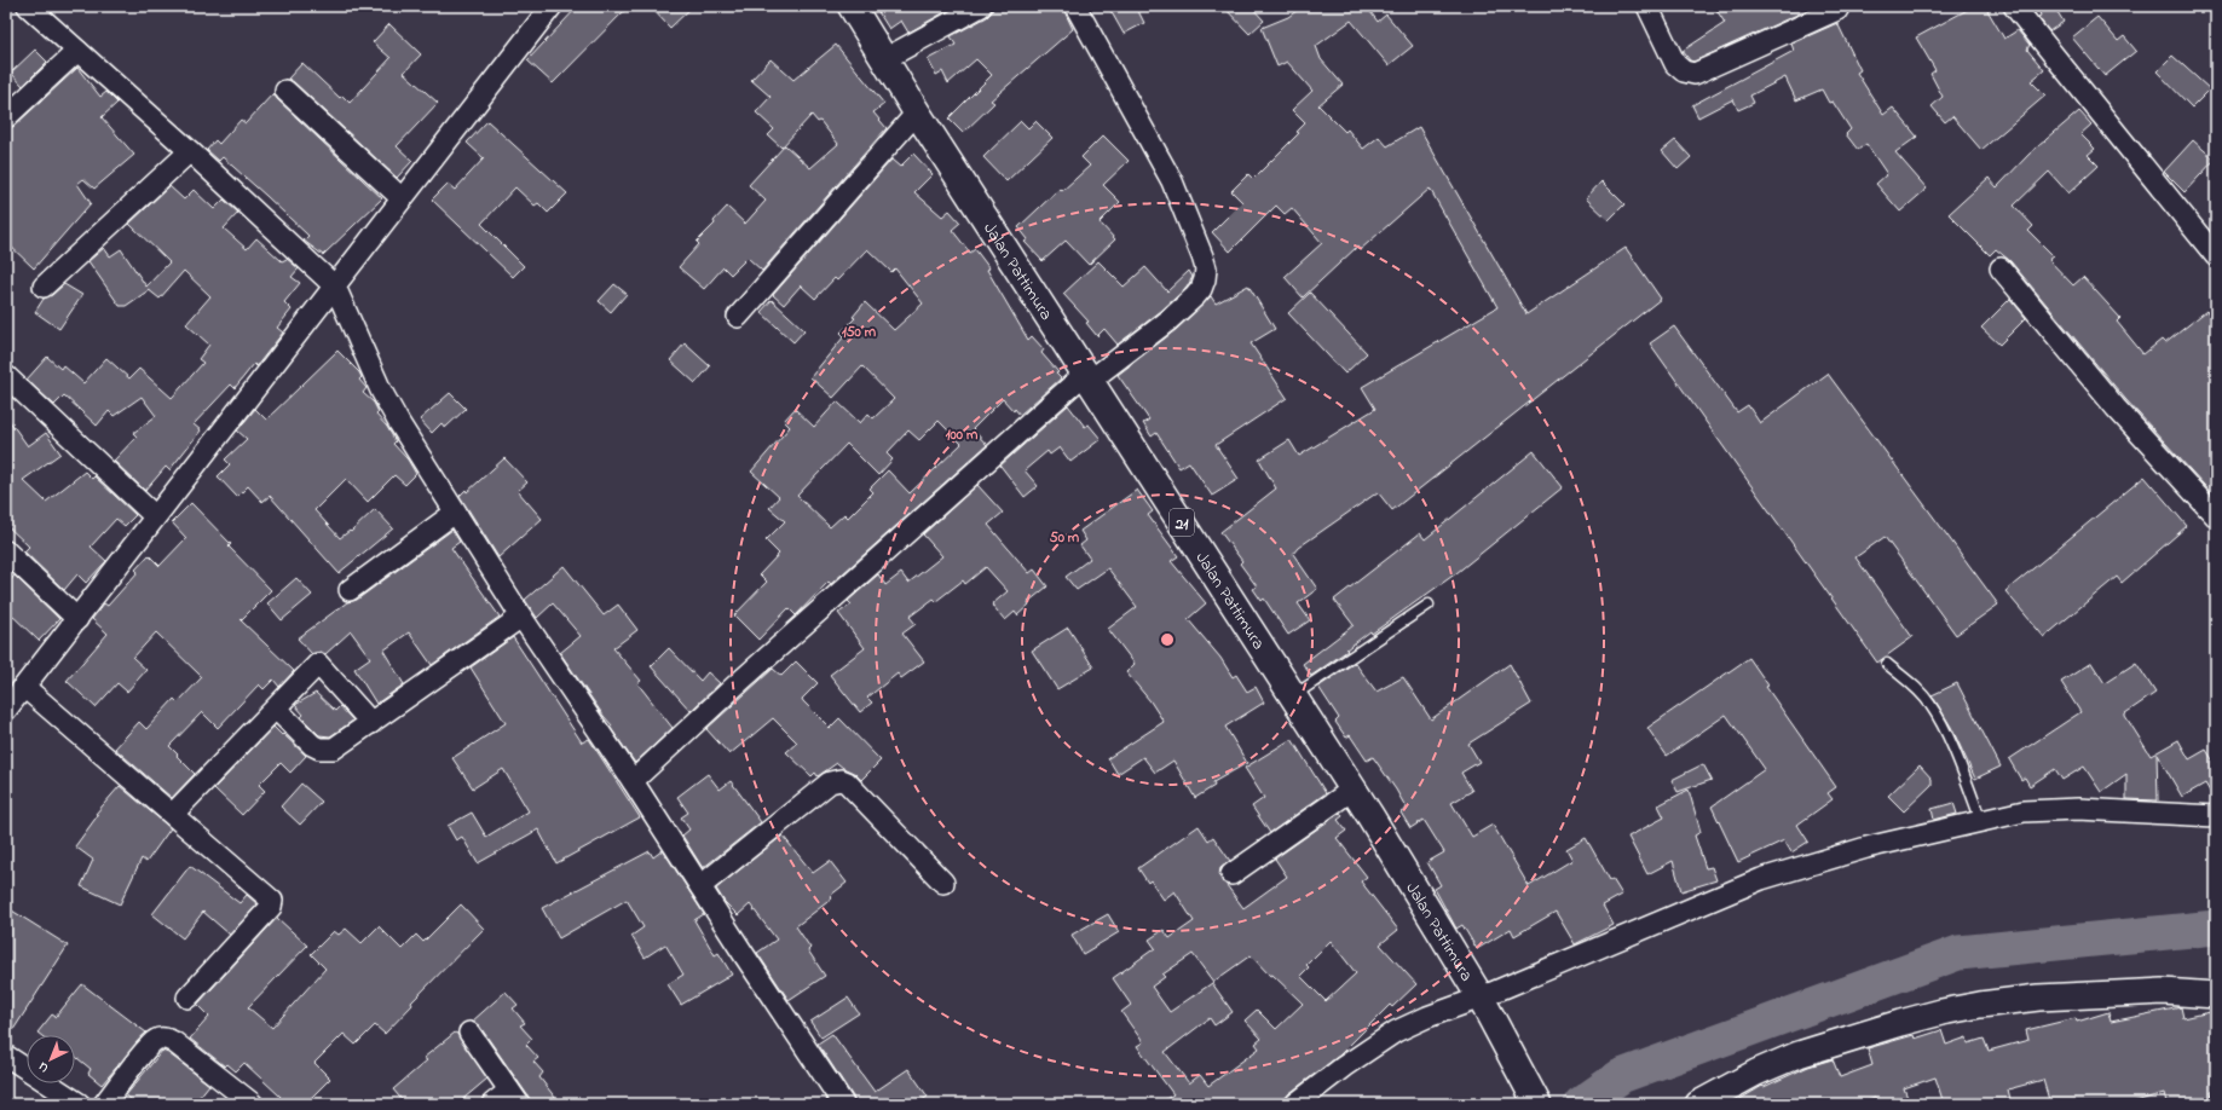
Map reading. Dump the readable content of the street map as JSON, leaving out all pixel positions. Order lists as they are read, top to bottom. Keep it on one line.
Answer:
{"streets":{"highway":["Jalan Pattimura","21"]},"north":"bottom left","rings":["150 m","100 m","50 m"]}
